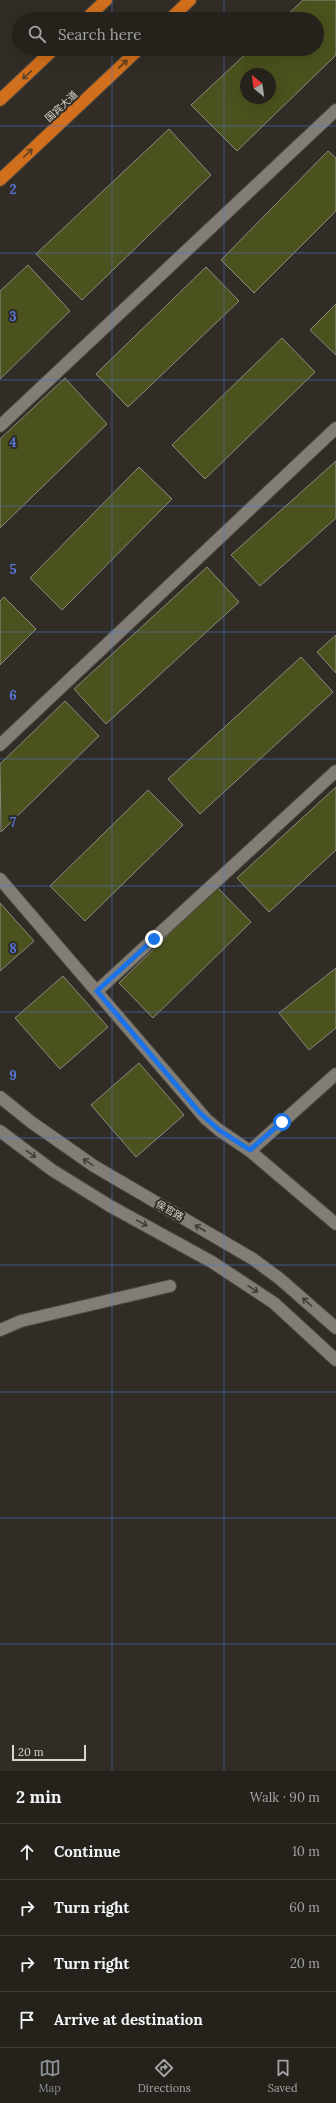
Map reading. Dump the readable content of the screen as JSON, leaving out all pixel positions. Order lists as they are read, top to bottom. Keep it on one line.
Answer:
{"streets":{"highway":["国宾大道"],"street":["侯官路"]},"scale_bar":"20 m","north":"top left","page":{"search":"Search here","scale":"20 m","heading":["2 min","Walk · 90 m"],"list":[["Continue","10 m"],["Turn right","60 m"],["Turn right","20 m"],"Arrive at destination"],"nav":["Map","Directions","Saved"]},"grid":{"rows":["2","3","4","5","6","7","8","9"]}}
